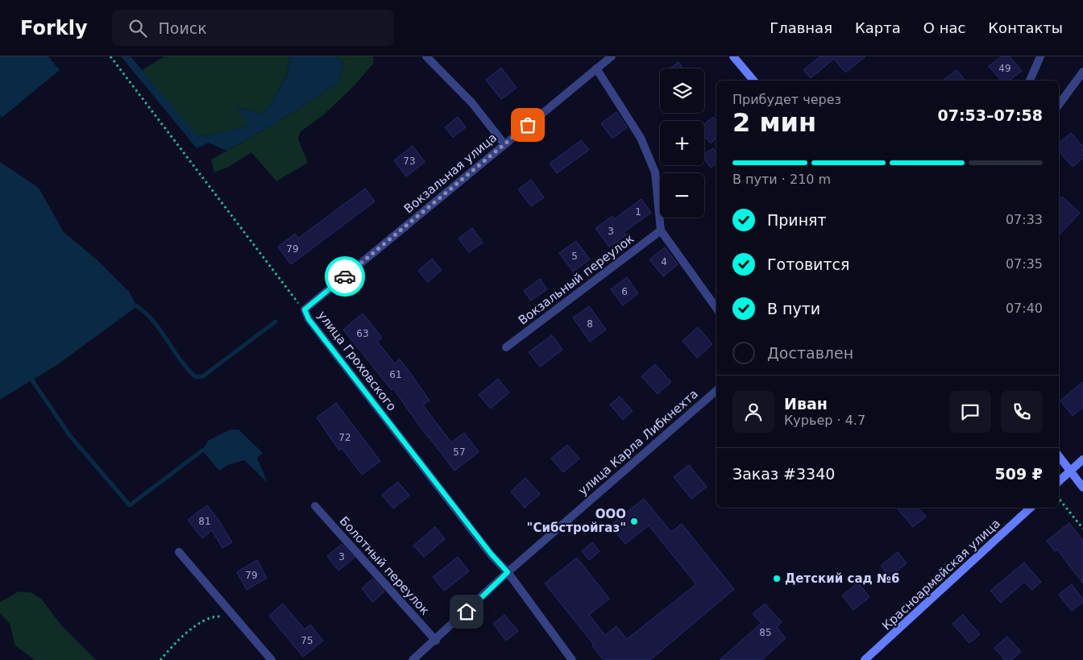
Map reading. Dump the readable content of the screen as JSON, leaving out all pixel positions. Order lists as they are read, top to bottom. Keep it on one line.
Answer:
{"streets":{"main road":["Красноармейская улица"],"street":["Вокзальная улица","Вокзальный переулок","улица Гроховского","улица Карла Либкнехта","Болотный переулок"]},"crossings":[["Вокзальная улица","улица Гроховского"],["улица Гроховского","улица Карла Либкнехта"],["улица Карла Либкнехта","Болотный переулок"]],"places":["ООО \"Сибстройгаз\"","Детский сад №6"],"house_numbers":["49","73","1","3","79","5","4","6","8","63","61","72","57","81","3","79","85","75"],"page":{"header":"Forkly","search":"Поиск","nav":["Главная","Карта","О нас","Контакты"],"map_buttons":["+","−"],"heading":["2 мин","Прибудет через","07:53–07:58"],"panel":["Иван","Курьер · 4.7","Заказ #3340","509 ₽"],"bar":"В пути · 210 m","list":[["Принят","07:33"],["Готовится","07:35"],["В пути","07:40"],"Доставлен"]}}
